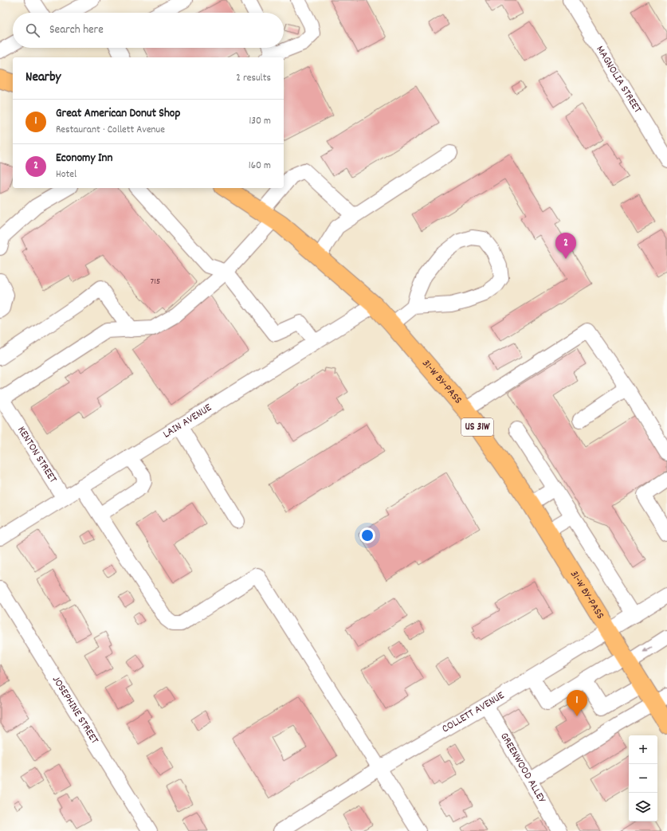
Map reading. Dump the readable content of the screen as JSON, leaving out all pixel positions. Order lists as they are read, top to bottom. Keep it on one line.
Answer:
{"streets":{"main road":["31-W BY-PASS","US 31W"],"street":["MAGNOLIA STREET","LAIN AVENUE","KENTON STREET","JOSEPHINE STREET","COLLETT AVENUE","GREENWOOD ALLEY"]},"crossings":[["31-W BY-PASS","LAIN AVENUE"],["31-W BY-PASS","COLLETT AVENUE"],["LAIN AVENUE","KENTON STREET"],["COLLETT AVENUE","GREENWOOD ALLEY"]],"house_numbers":["715"],"page":{"search":"Search here","heading":["Nearby","2 results"],"list":[{"mark":"1","name":"Great American Donut Shop","note":"Restaurant · Collett Avenue","value":"130 m"},{"mark":"2","name":"Economy Inn","note":"Hotel","value":"160 m"}],"pins":["2","1"],"map_buttons":["+","−"]}}
